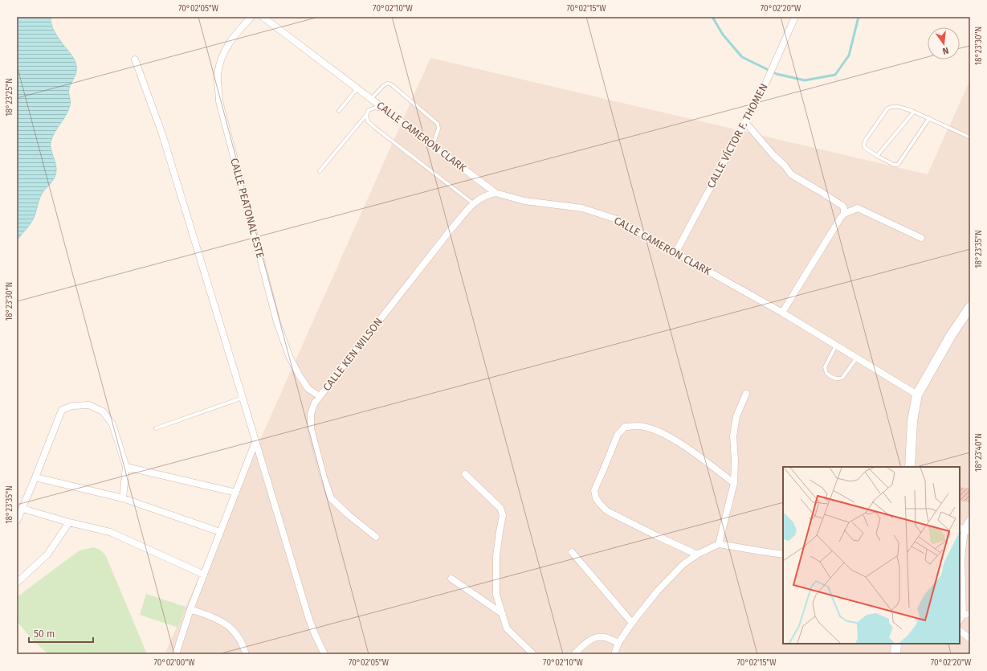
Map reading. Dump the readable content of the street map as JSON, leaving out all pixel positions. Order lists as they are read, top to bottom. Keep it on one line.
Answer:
{"streets":{"street":["CALLE VÍCTOR F. THOMEN","CALLE CAMERON CLARK","CALLE PEATONAL ESTE","CALLE KEN WILSON"]},"crossings":[["CALLE VÍCTOR F. THOMEN","CALLE CAMERON CLARK"],["CALLE CAMERON CLARK","CALLE KEN WILSON"],["CALLE PEATONAL ESTE","CALLE KEN WILSON"]],"scale_bar":"50 m","north":"bottom","coordinates":["70°02'05\"W","70°02'10\"W","70°02'15\"W","70°02'20\"W","18°23'30\"N","18°23'25\"N","18°23'35\"N","18°23'40\"N","70°02'00\"W"]}
